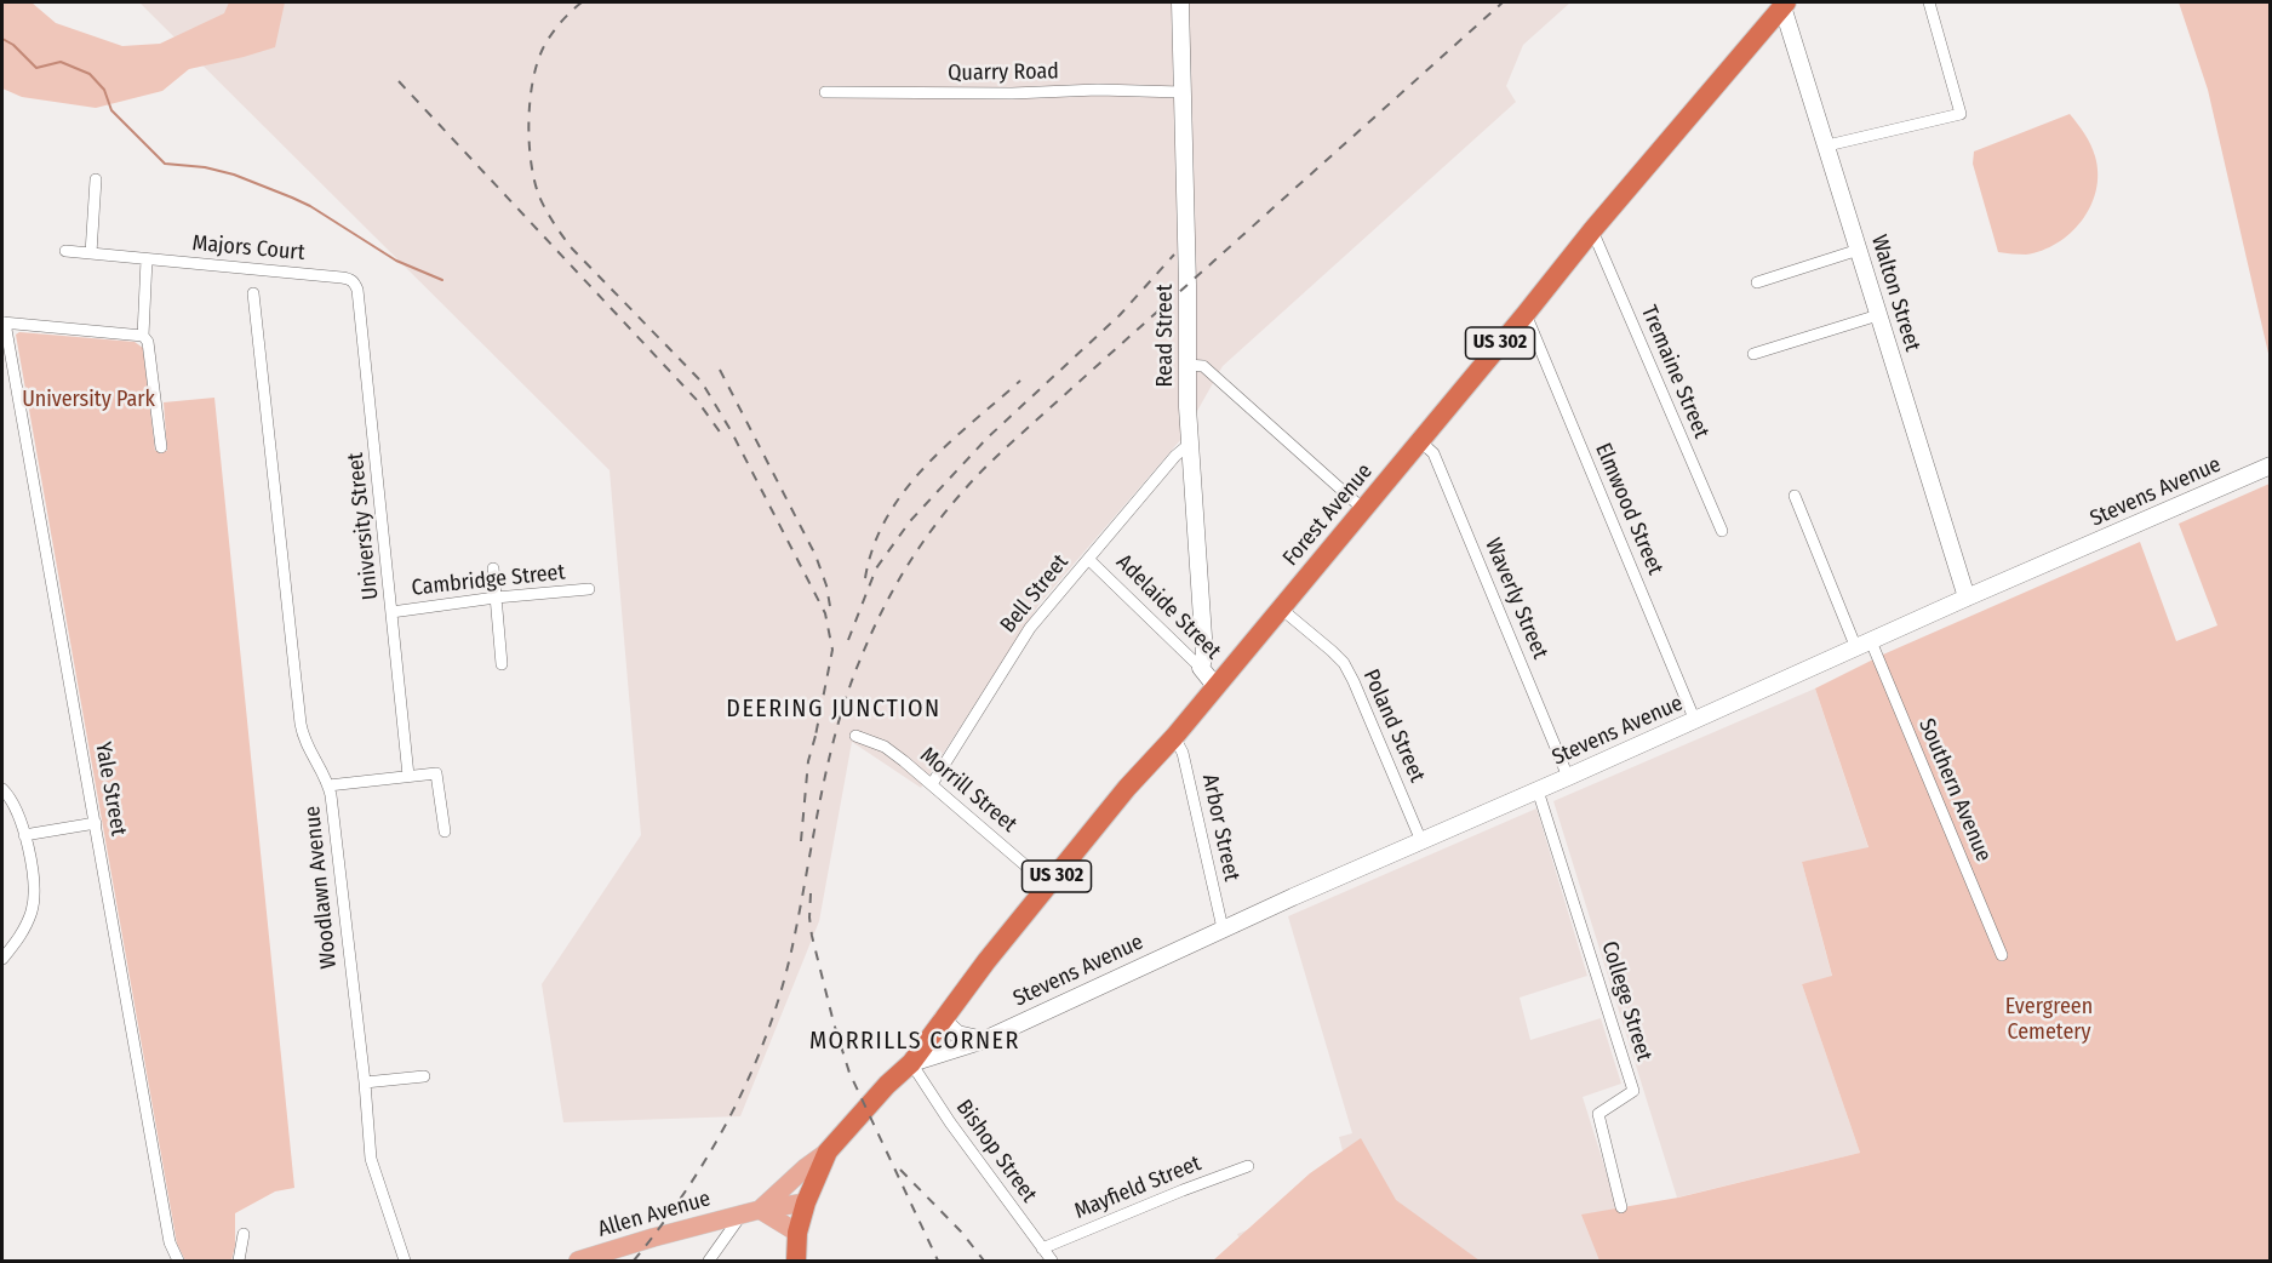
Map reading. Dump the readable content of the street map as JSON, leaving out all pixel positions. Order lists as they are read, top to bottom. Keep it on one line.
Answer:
{"streets":{"highway":["US 302","Forest Avenue"],"main road":["Walton Street","Read Street","Stevens Avenue","Adelaide Street","Allen Avenue"],"street":["Quarry Road","Majors Court","Tremaine Street","Elmwood Street","University Street","Cambridge Street","Bell Street","Waverly Street","Poland Street","Yale Street","Morrill Street","Southern Avenue","Arbor Street","Woodlawn Avenue","College Street","Bishop Street","Mayfield Street"]},"crossings":[["Quarry Road","Read Street"],["Majors Court","University Street"],["Walton Street","Stevens Avenue"],["Walton Street","Forest Avenue"],["Read Street","Bell Street"],["Read Street","Adelaide Street"],["US 302","Stevens Avenue"],["US 302","Forest Avenue"],["US 302","Bishop Street"],["US 302","Allen Avenue"],["Tremaine Street","Forest Avenue"],["Stevens Avenue","Elmwood Street"],["Stevens Avenue","Forest Avenue"],["Stevens Avenue","Waverly Street"],["Stevens Avenue","Poland Street"],["Stevens Avenue","Southern Avenue"],["Stevens Avenue","Arbor Street"],["Stevens Avenue","College Street"],["Stevens Avenue","Bishop Street"],["Elmwood Street","Forest Avenue"],["Forest Avenue","Waverly Street"],["Forest Avenue","Adelaide Street"],["Forest Avenue","Poland Street"],["Forest Avenue","Morrill Street"],["Forest Avenue","Arbor Street"],["Forest Avenue","Bishop Street"],["University Street","Cambridge Street"],["Bell Street","Adelaide Street"],["Bell Street","Morrill Street"],["Bishop Street","Mayfield Street"]],"districts":["DEERING JUNCTION","MORRILLS CORNER"],"parks":["University Park","Evergreen Cemetery"]}
